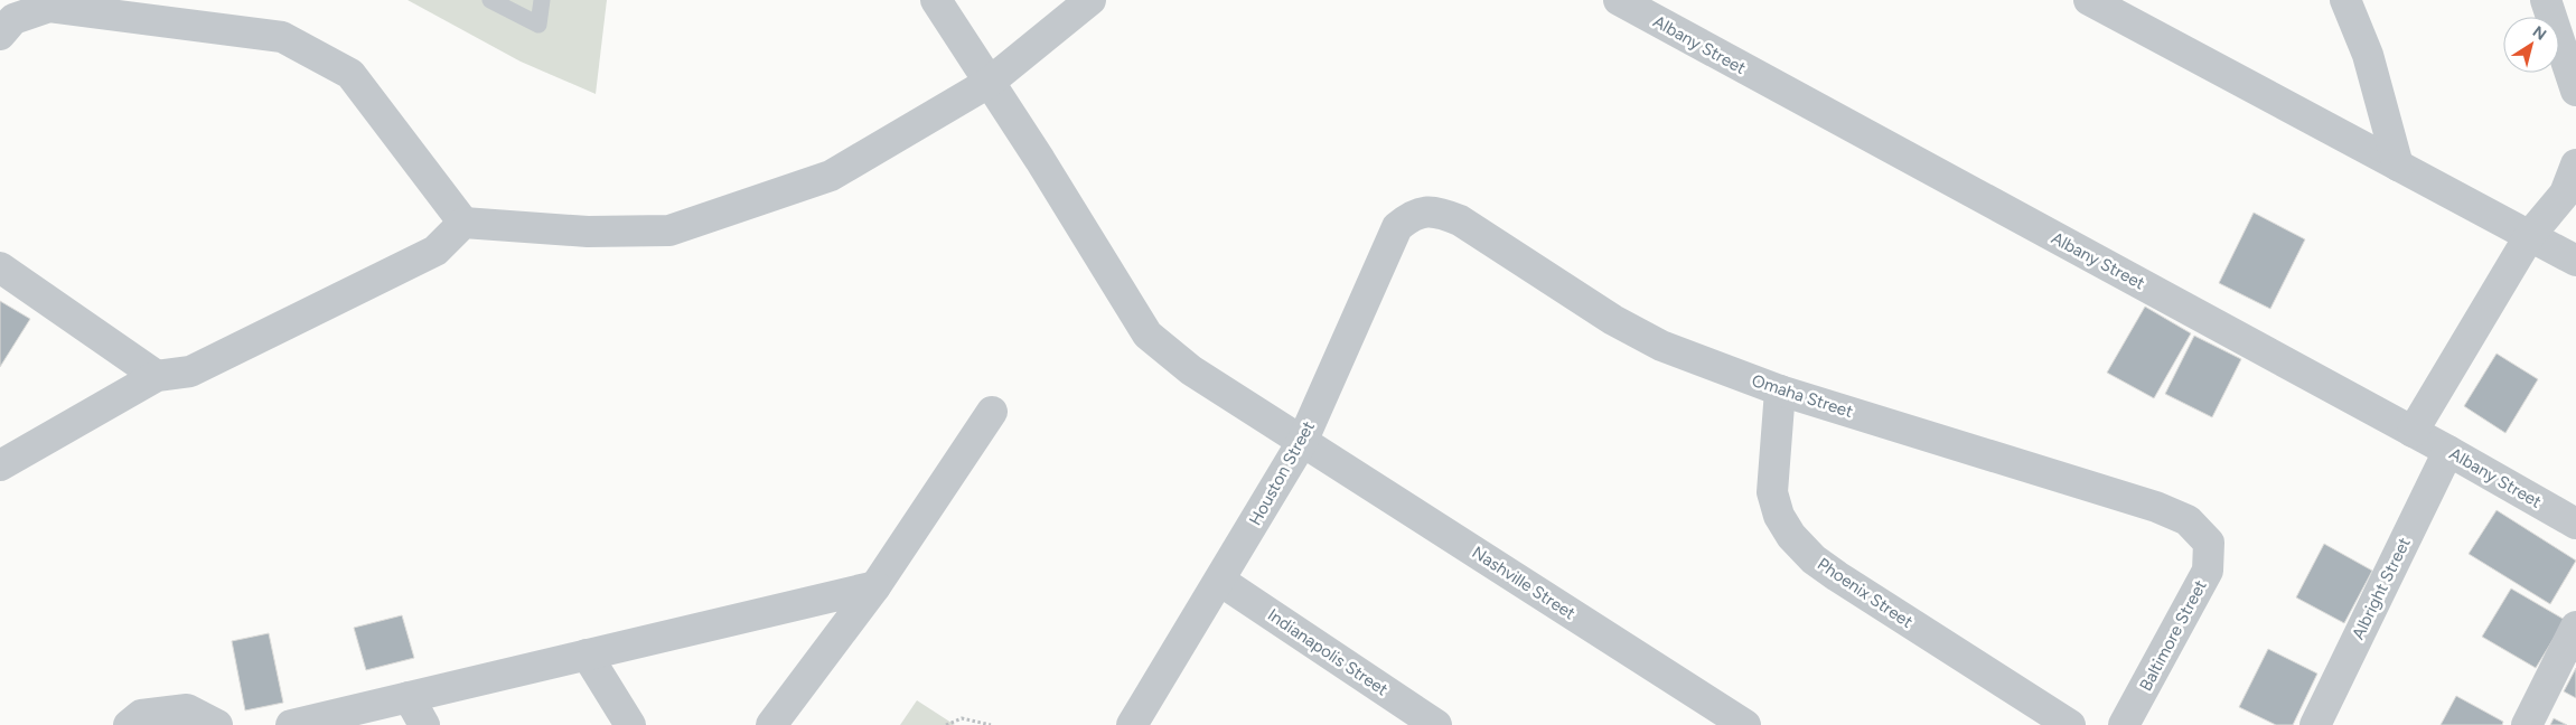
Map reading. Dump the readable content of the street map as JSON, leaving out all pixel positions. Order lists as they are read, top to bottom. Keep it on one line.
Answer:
{"streets":{"street":["Albany Street","Omaha Street","Houston Street","Nashville Street","Albright Street","Phoenix Street","Baltimore Street","Indianapolis Street"]},"crossings":[["Albany Street","Albright Street"],["Omaha Street","Houston Street"],["Omaha Street","Phoenix Street"],["Omaha Street","Baltimore Street"],["Houston Street","Nashville Street"],["Houston Street","Indianapolis Street"]],"north":"top right"}
